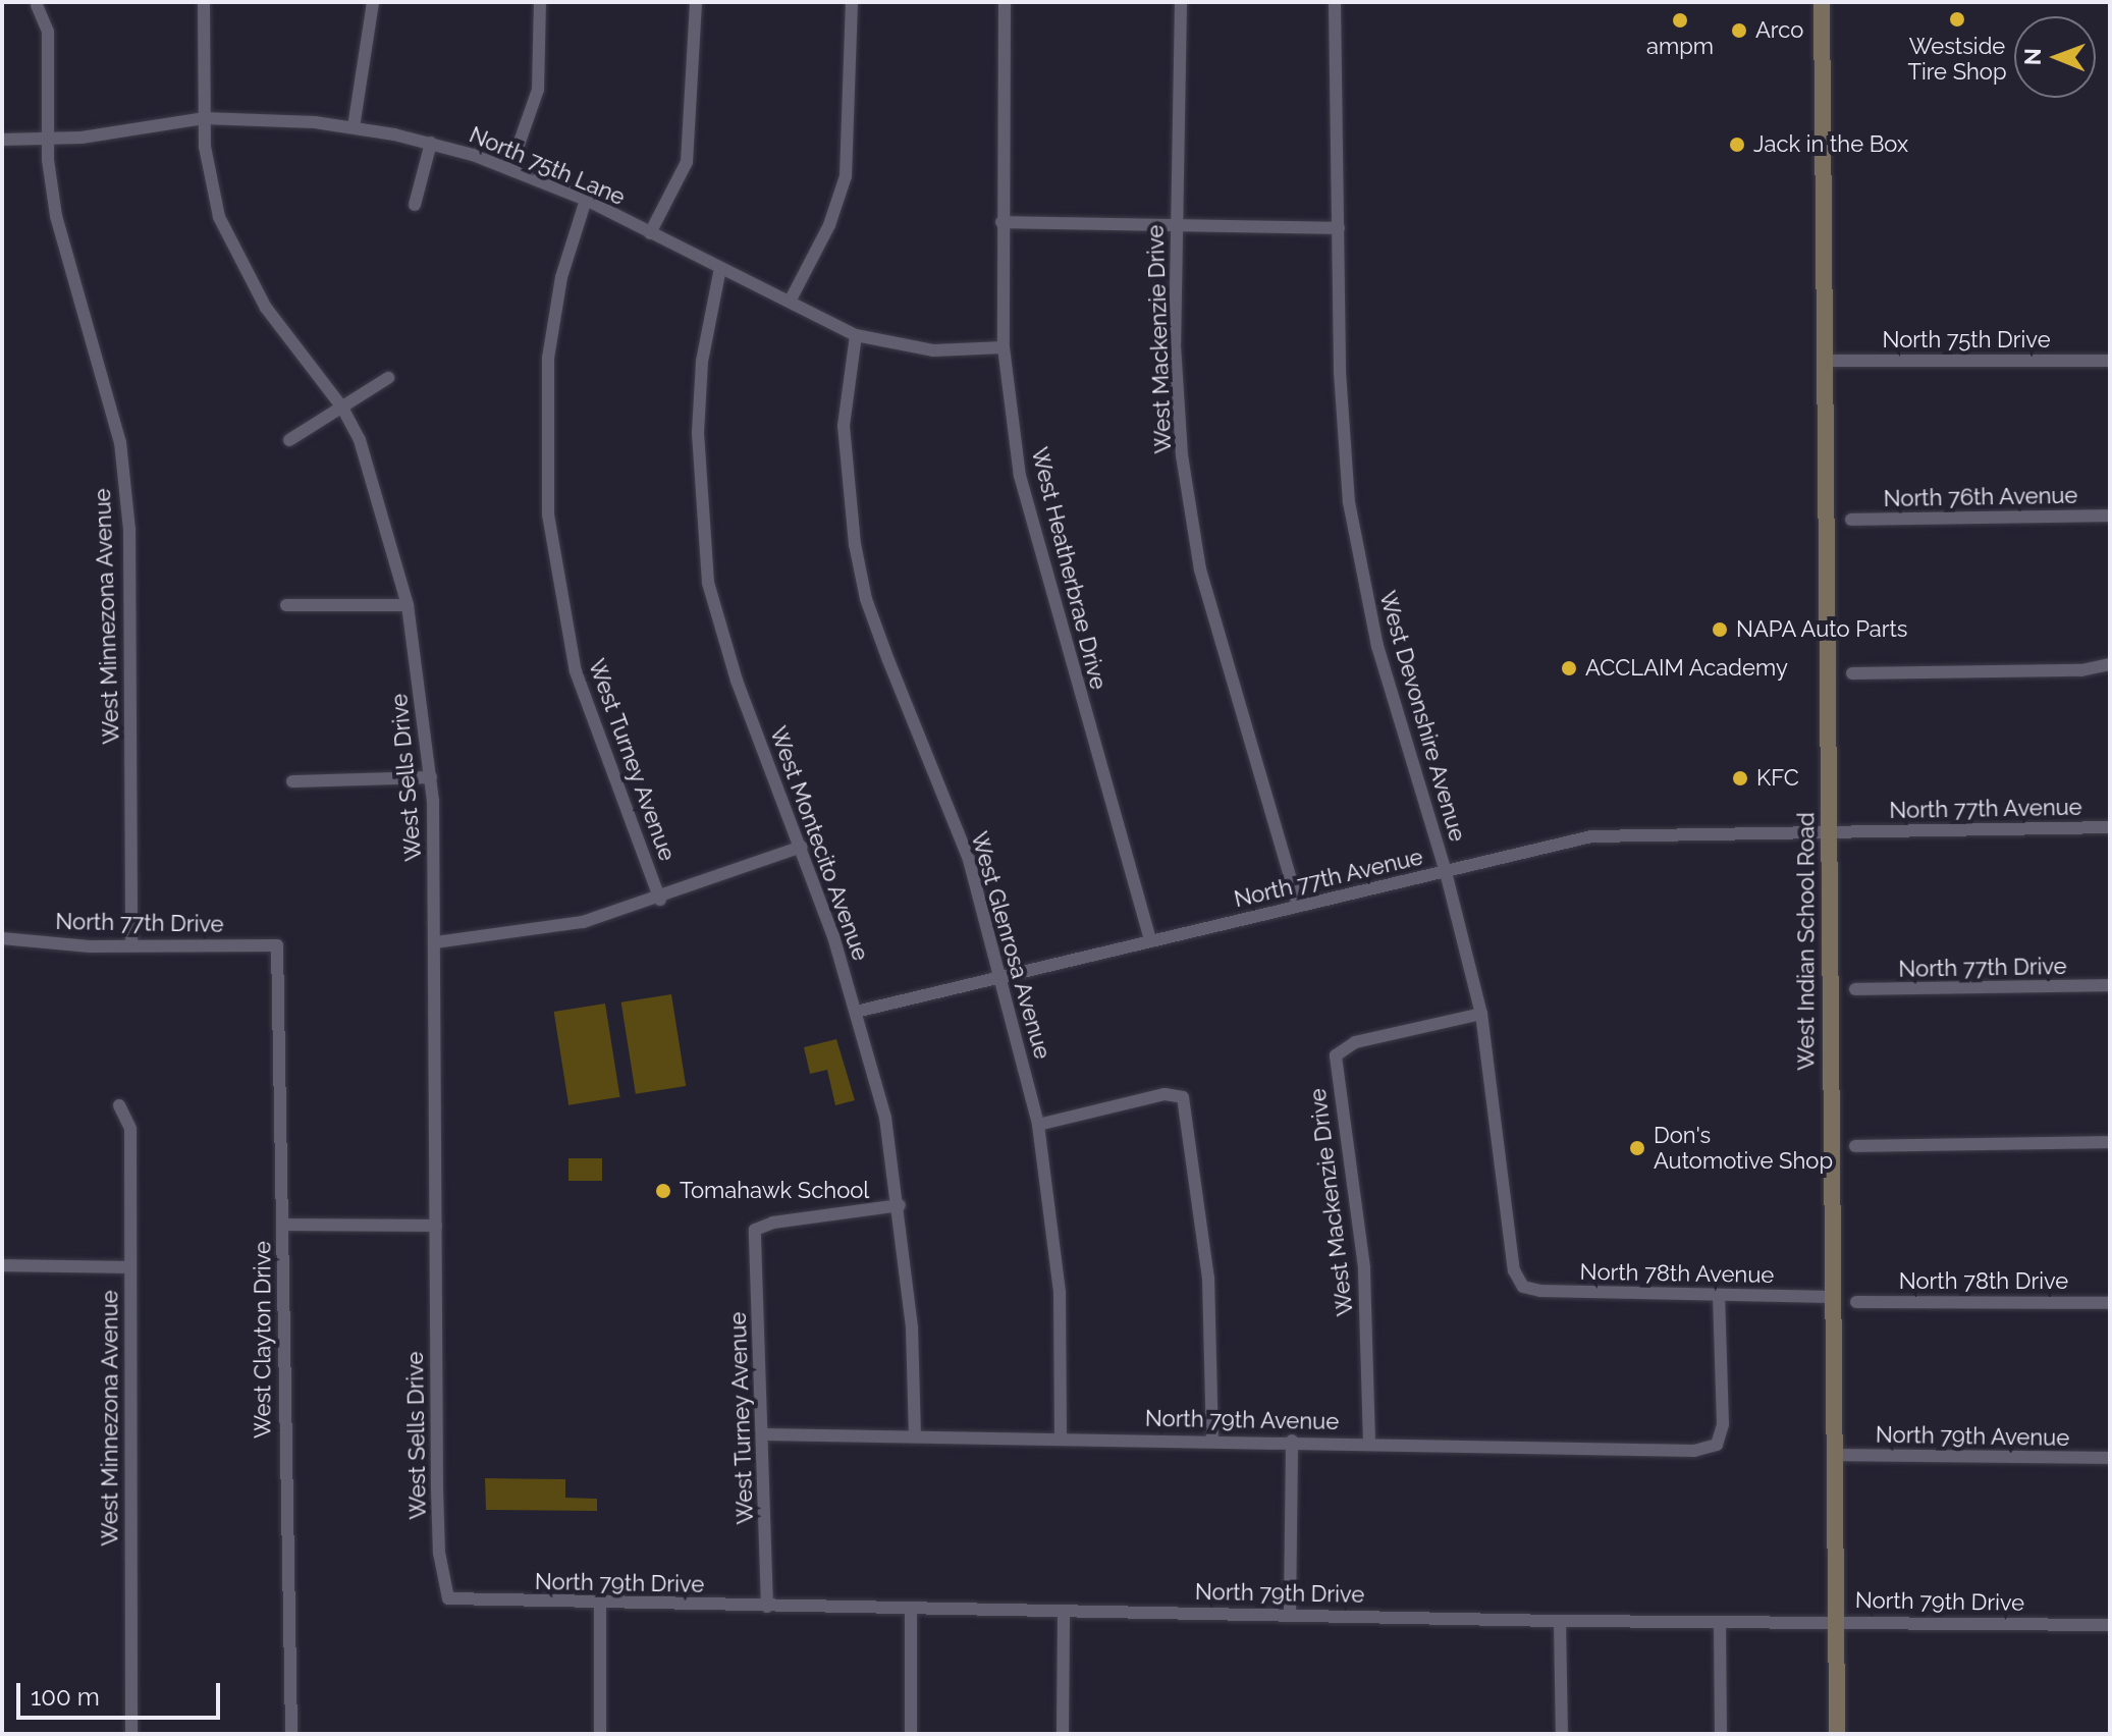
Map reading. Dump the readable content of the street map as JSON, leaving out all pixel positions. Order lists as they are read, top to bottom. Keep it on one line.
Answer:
{"streets":{"main road":["West Indian School Road"],"street":["North 75th Lane","West Mackenzie Drive","North 75th Drive","North 76th Avenue","West Heatherbrae Drive","West Minnezona Avenue","West Devonshire Avenue","West Turney Avenue","West Sells Drive","North 77th Avenue","West Montecito Avenue","North 77th Drive","West Glenrosa Avenue","North 78th Avenue","North 78th Drive","West Clayton Drive","North 79th Avenue","North 79th Drive"]},"crossings":[["North 75th Lane","West Heatherbrae Drive"],["North 75th Lane","West Minnezona Avenue"],["North 75th Lane","West Turney Avenue"],["North 75th Lane","West Sells Drive"],["North 75th Lane","West Montecito Avenue"],["North 75th Lane","West Glenrosa Avenue"],["West Mackenzie Drive","West Devonshire Avenue"],["West Mackenzie Drive","North 77th Avenue"],["West Mackenzie Drive","North 79th Avenue"],["North 75th Drive","West Indian School Road"],["West Heatherbrae Drive","North 77th Avenue"],["West Minnezona Avenue","North 77th Drive"],["West Devonshire Avenue","North 77th Avenue"],["West Devonshire Avenue","North 78th Avenue"],["West Turney Avenue","West Montecito Avenue"],["West Turney Avenue","North 79th Avenue"],["West Turney Avenue","North 79th Drive"],["West Sells Drive","North 79th Drive"],["North 77th Avenue","West Montecito Avenue"],["North 77th Avenue","West Indian School Road"],["North 77th Avenue","West Glenrosa Avenue"],["West Montecito Avenue","North 79th Avenue"],["North 77th Drive","West Clayton Drive"],["West Indian School Road","North 78th Avenue"],["West Indian School Road","North 79th Avenue"],["West Indian School Road","North 79th Drive"],["West Glenrosa Avenue","North 79th Avenue"],["North 78th Avenue","North 79th Avenue"]],"places":["Westside Tire Shop","ampm","Arco","Jack in the Box","NAPA Auto Parts","ACCLAIM Academy","KFC","Don's Automotive Shop","Tomahawk School"],"scale_bar":"100 m","north":"left"}
